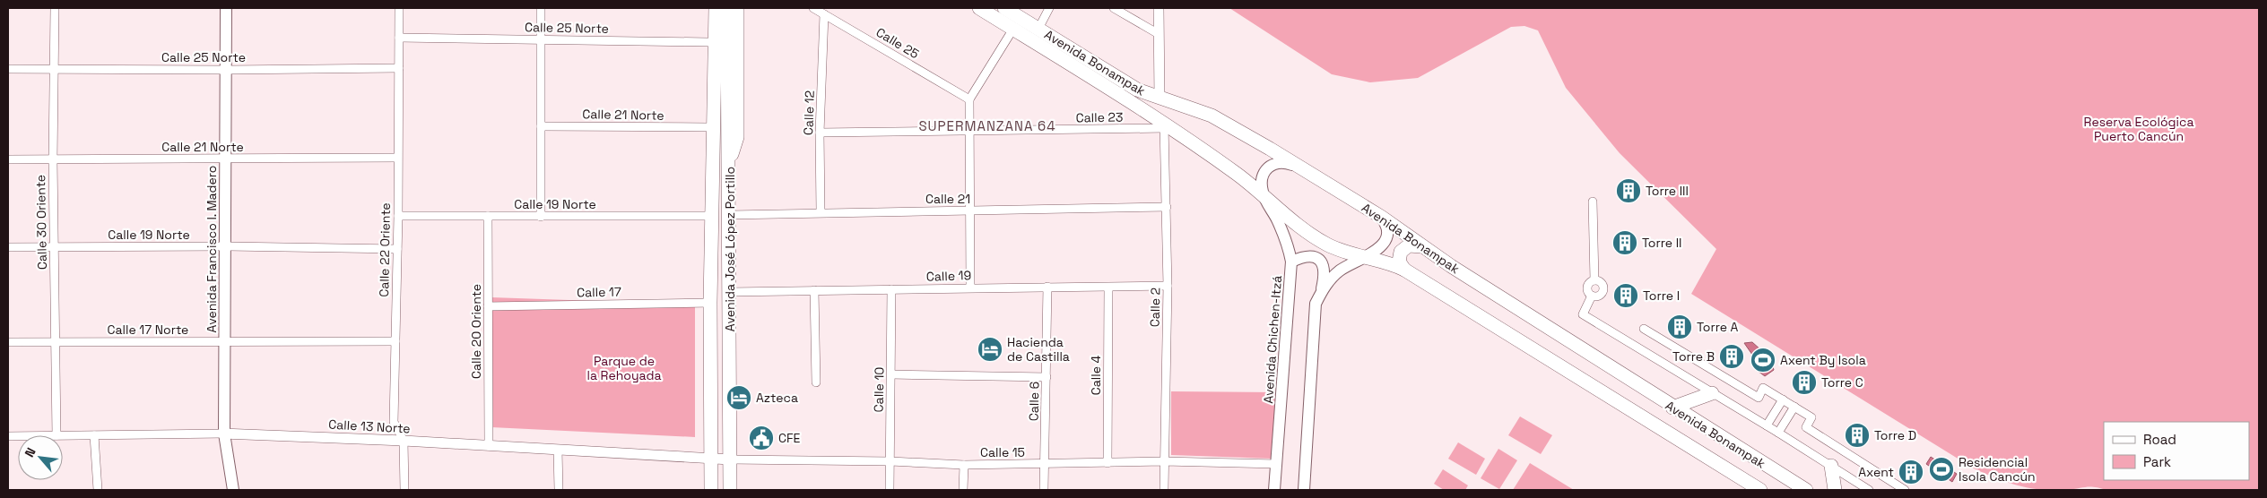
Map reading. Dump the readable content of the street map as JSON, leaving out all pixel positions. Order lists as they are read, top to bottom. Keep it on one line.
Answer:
{"streets":{"main road":["Avenida Bonampak","Avenida Francisco I. Madero","Avenida José López Portillo","Avenida Chichen-Itzá"],"street":["Calle 25 Norte","Calle 25","Calle 12","Calle 21 Norte","Calle 23","Calle 21","Calle 19 Norte","Calle 30 Oriente","Calle 22 Oriente","Calle 19","Calle 17","Calle 2","Calle 17 Norte","Calle 20 Oriente","Calle 4","Calle 10","Calle 6","Calle 13 Norte","Calle 15"]},"crossings":[["Calle 25 Norte","Calle 30 Oriente"],["Calle 25 Norte","Avenida Francisco I. Madero"],["Calle 25 Norte","Calle 22 Oriente"],["Calle 25","Calle 12"],["Avenida Bonampak","Calle 23"],["Avenida Bonampak","Calle 2"],["Avenida Bonampak","Avenida Chichen-Itzá"],["Calle 12","Calle 23"],["Calle 12","Calle 21"],["Calle 21 Norte","Calle 30 Oriente"],["Calle 21 Norte","Avenida Francisco I. Madero"],["Calle 21 Norte","Avenida José López Portillo"],["Calle 21 Norte","Calle 22 Oriente"],["Calle 23","Calle 2"],["Calle 21","Avenida José López Portillo"],["Calle 21","Calle 2"],["Calle 19 Norte","Calle 30 Oriente"],["Calle 19 Norte","Avenida Francisco I. Madero"],["Calle 19 Norte","Avenida José López Portillo"],["Calle 19 Norte","Calle 22 Oriente"],["Calle 19 Norte","Calle 20 Oriente"],["Calle 30 Oriente","Calle 17 Norte"],["Avenida Francisco I. Madero","Calle 17 Norte"],["Avenida Francisco I. Madero","Calle 13 Norte"],["Avenida José López Portillo","Calle 19"],["Avenida José López Portillo","Calle 17"],["Avenida José López Portillo","Calle 13 Norte"],["Avenida José López Portillo","Calle 15"],["Calle 22 Oriente","Calle 17 Norte"],["Calle 22 Oriente","Calle 13 Norte"],["Calle 19","Calle 2"],["Calle 19","Calle 4"],["Calle 19","Calle 10"],["Calle 19","Calle 6"],["Calle 17","Calle 20 Oriente"],["Calle 2","Calle 15"],["Calle 20 Oriente","Calle 13 Norte"],["Avenida Chichen-Itzá","Calle 15"],["Calle 4","Calle 15"],["Calle 10","Calle 15"],["Calle 6","Calle 15"],["Calle 13 Norte","Calle 15"]],"districts":["SUPERMANZANA 64"],"parks":["Reserva Ecológica Puerto Cancún","Parque de la Rehoyada"],"places":{"building":["Torre III","Torre II","Torre I","Torre A","Torre B","Torre C","Torre D","Axent"],"hotel":["Hacienda de Castilla","Azteca"],"sports":["Axent By Isola","Residencial Isola Cancún"],"public building":["CFE"]},"legend":["Road","Park"],"north":"top left"}
